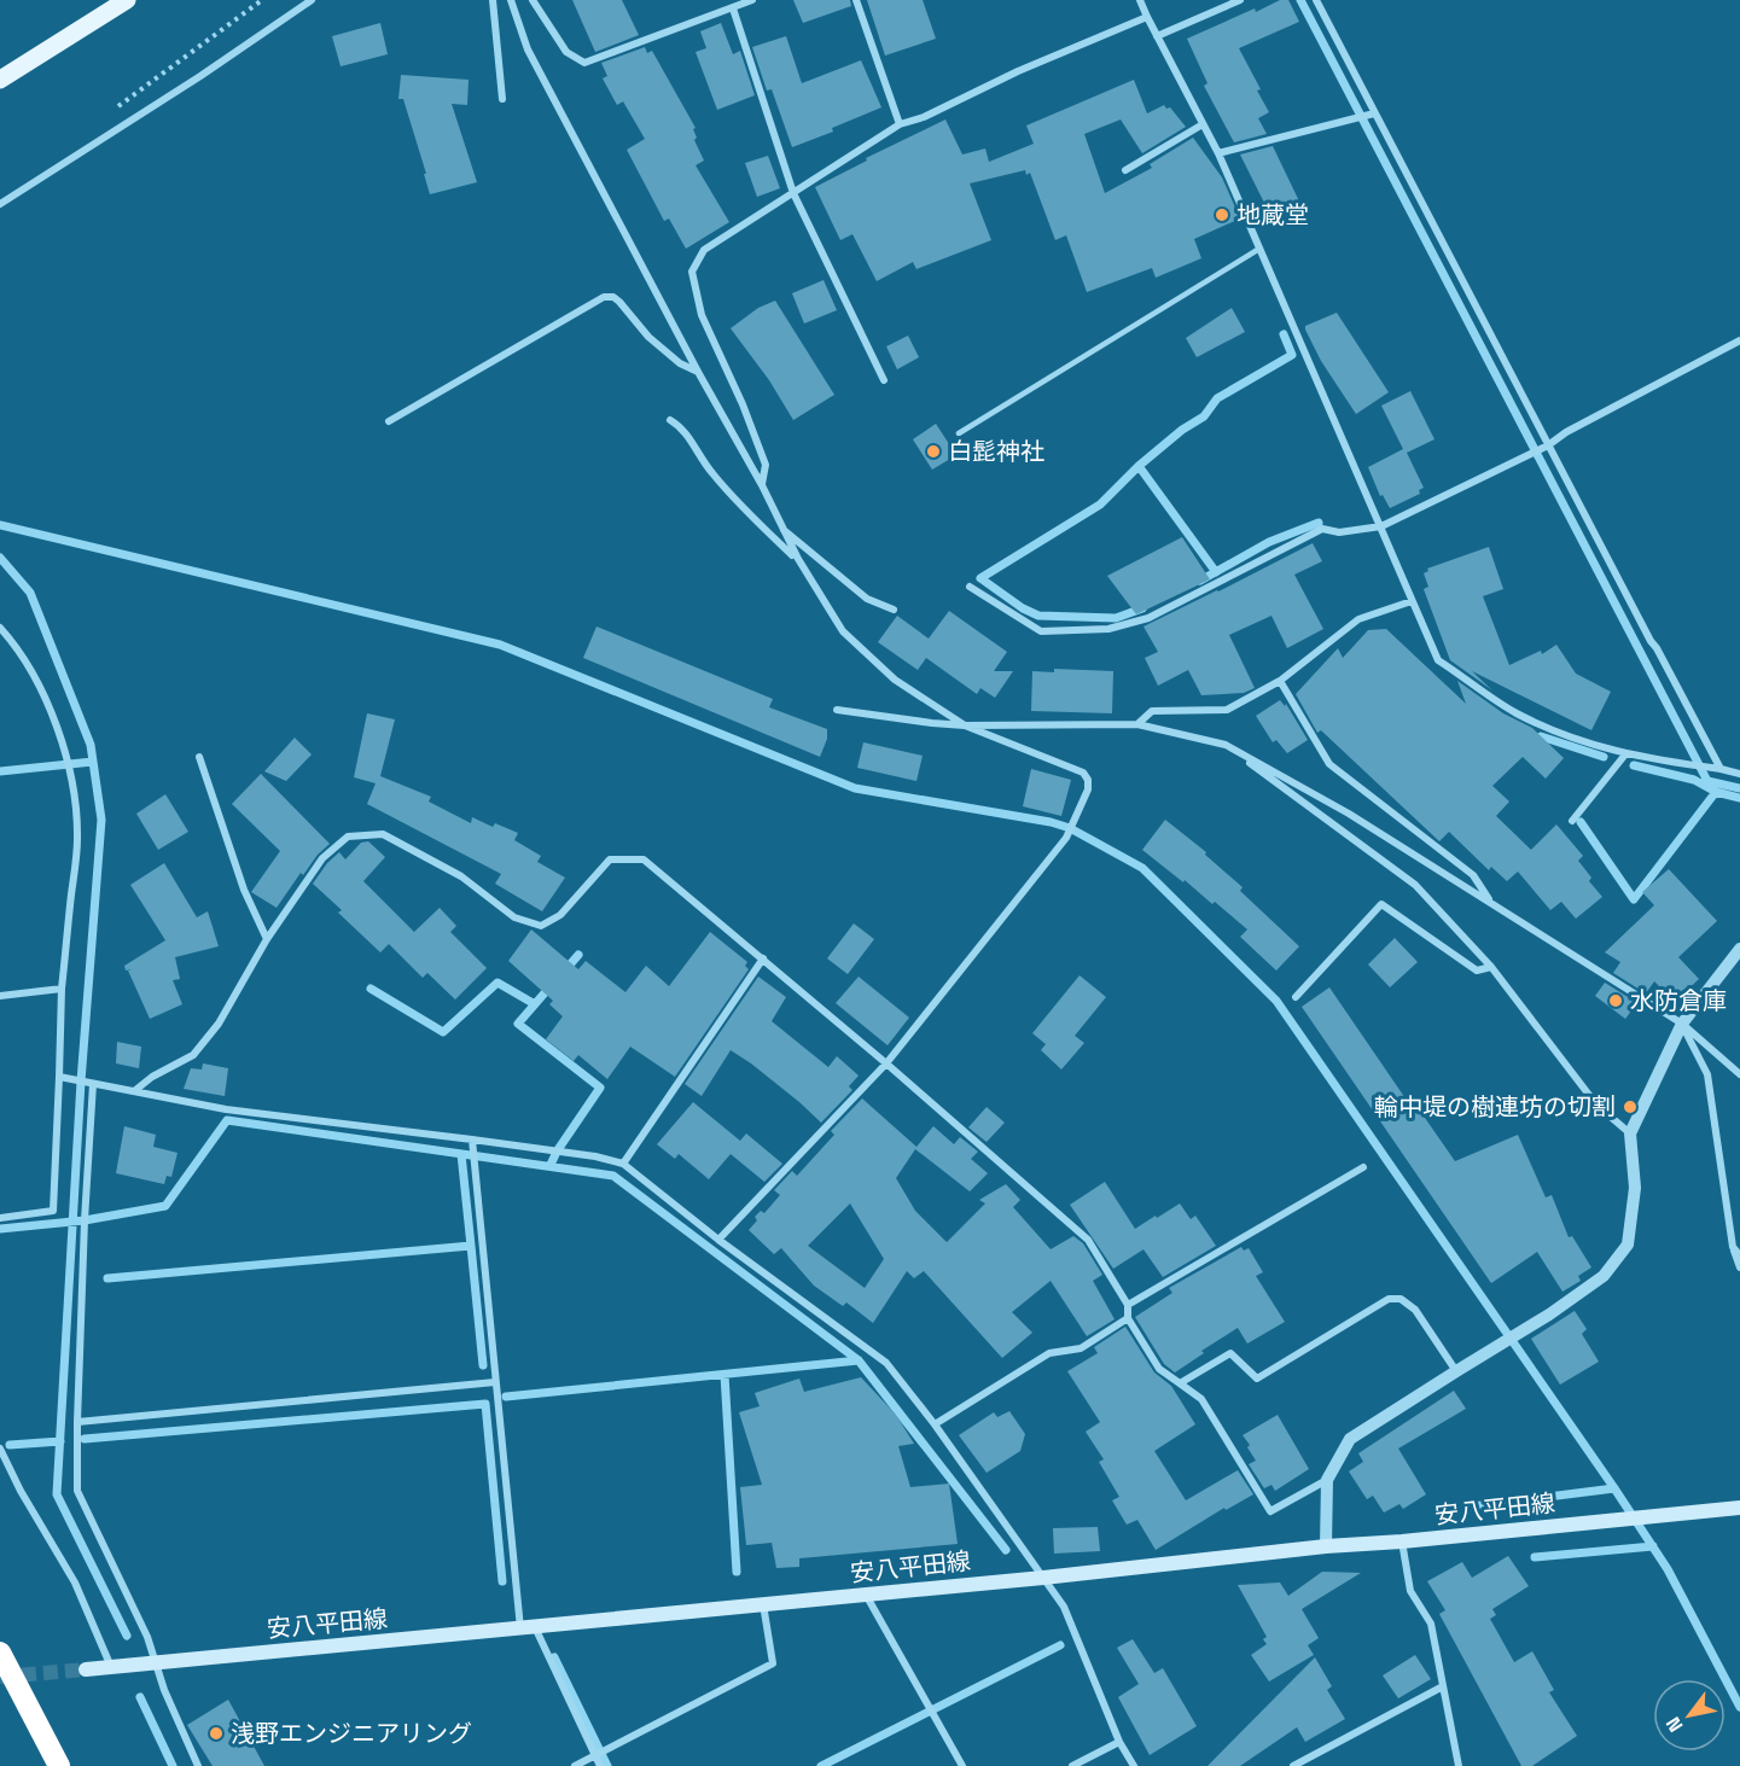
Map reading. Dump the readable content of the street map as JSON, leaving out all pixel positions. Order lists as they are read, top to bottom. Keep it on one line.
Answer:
{"streets":{"main road":["安八平田線"]},"places":["地蔵堂","白髭神社","水防倉庫","輪中堤の樹連坊の切割","浅野エンジニアリング"],"north":"bottom left"}
